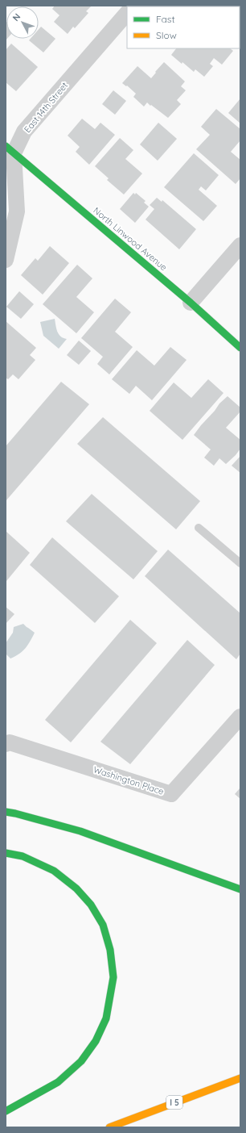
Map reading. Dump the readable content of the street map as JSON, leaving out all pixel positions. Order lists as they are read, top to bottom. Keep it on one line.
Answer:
{"streets":{"main road":["North Linwood Avenue","I 5"],"street":["East 14th Street","Washington Place"]},"crossings":[["East 14th Street","North Linwood Avenue"]],"legend":["Fast","Slow"],"north":"top left"}
